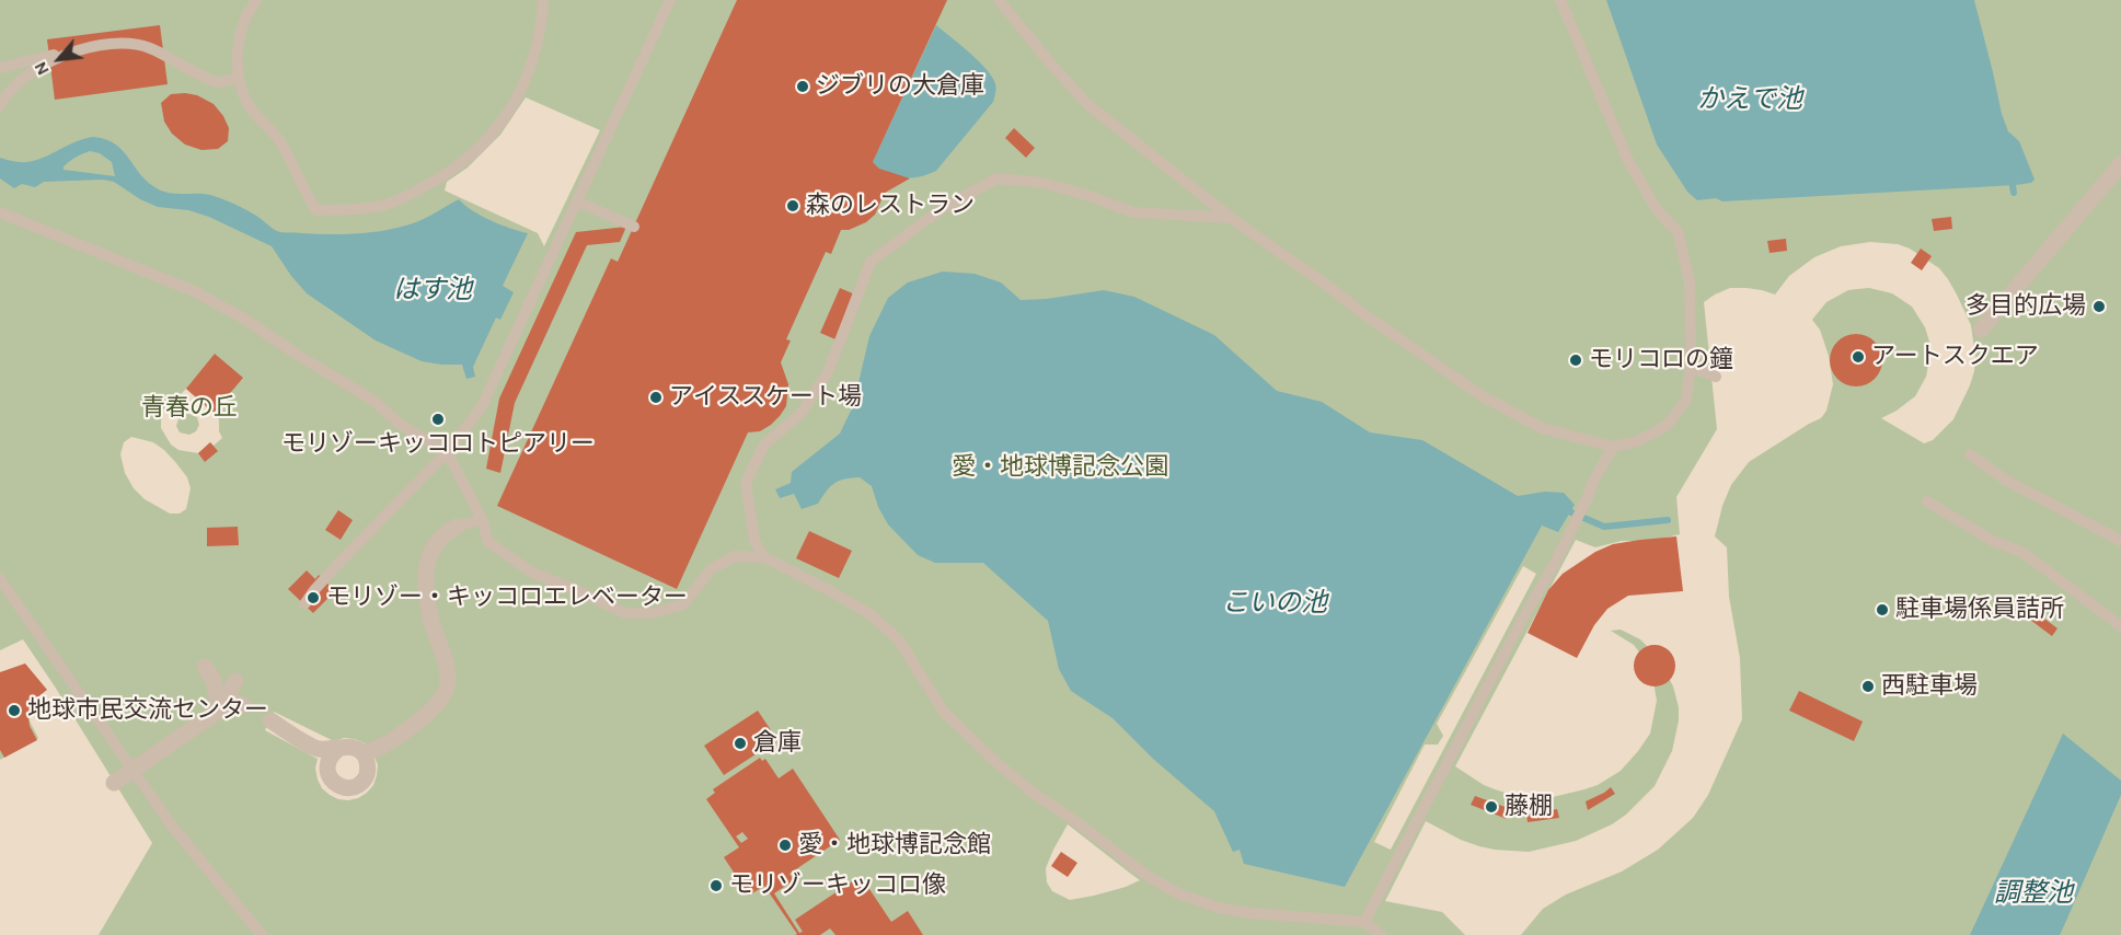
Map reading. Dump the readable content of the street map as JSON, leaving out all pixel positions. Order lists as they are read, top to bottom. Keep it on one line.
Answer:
{"water":["かえで池","はす池","こいの池","調整池"],"parks":["青春の丘","愛・地球博記念公園"],"places":["ジブリの大倉庫","森のレストラン","多目的広場","アートスクエア","モリコロの鐘","アイススケート場","モリゾーキッコロトピアリー","モリゾー・キッコロエレベーター","駐車場係員詰所","西駐車場","地球市民交流センター","倉庫","藤棚","愛・地球博記念館","モリゾーキッコロ像"],"north":"bottom left"}
